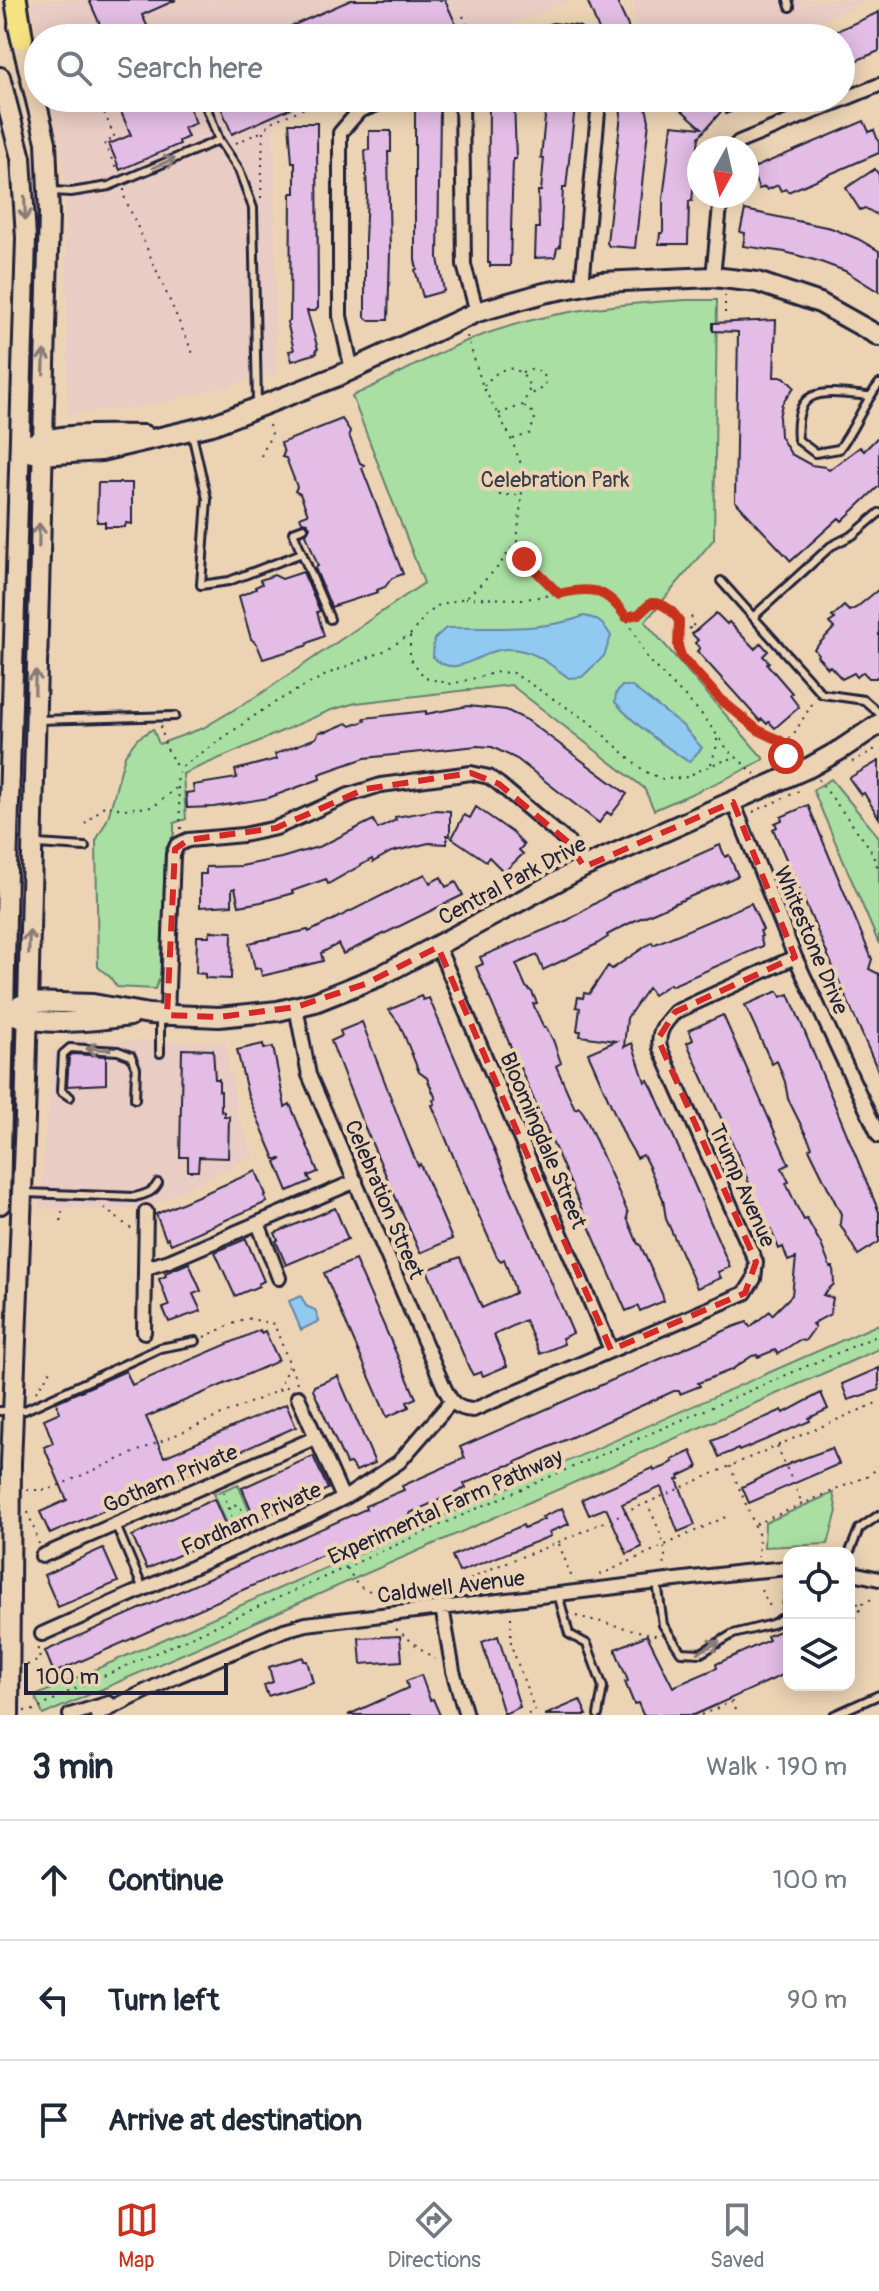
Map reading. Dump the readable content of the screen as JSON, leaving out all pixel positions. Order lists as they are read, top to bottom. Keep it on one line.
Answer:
{"streets":{"main road":["Central Park Drive"],"street":["Whitestone Drive","Bloomingdale Street","Trump Avenue","Celebration Street","Gotham Private","Fordham Private","Caldwell Avenue"],"path":["Experimental Farm Pathway"]},"crossings":[["Central Park Drive","Whitestone Drive"],["Central Park Drive","Bloomingdale Street"],["Central Park Drive","Celebration Street"],["Whitestone Drive","Trump Avenue"],["Bloomingdale Street","Trump Avenue"],["Trump Avenue","Celebration Street"],["Trump Avenue","Fordham Private"],["Celebration Street","Fordham Private"]],"parks":["Celebration Park"],"scale_bar":"100 m","north":"bottom","page":{"search":"Search here","scale":"100 m","heading":["3 min","Walk · 190 m"],"list":[["Continue","100 m"],["Turn left","90 m"],"Arrive at destination"],"nav":["Map","Directions","Saved"]}}
